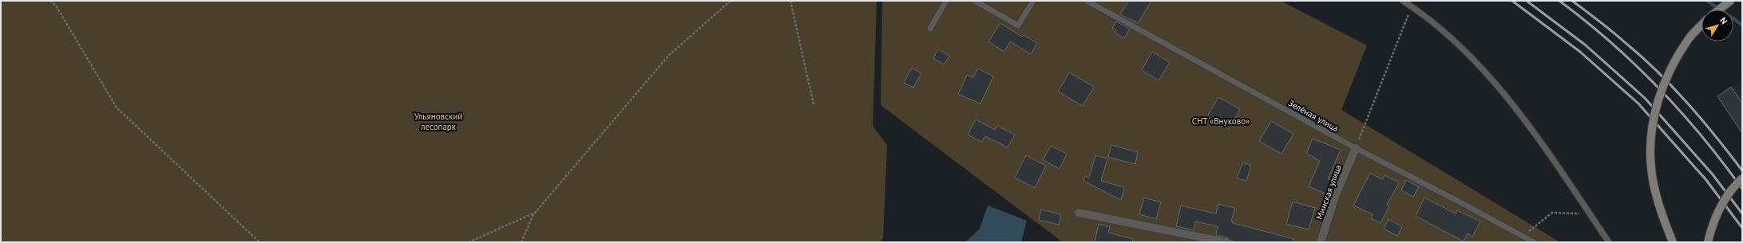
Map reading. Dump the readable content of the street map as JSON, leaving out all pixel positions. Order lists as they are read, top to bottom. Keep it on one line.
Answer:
{"streets":{"street":["Минская улица"],"lane":["Зелёная улица"]},"crossings":[["Зелёная улица","Минская улица"]],"parks":["Ульяновский лесопарк","СНТ «Внуково»"],"north":"top right"}
